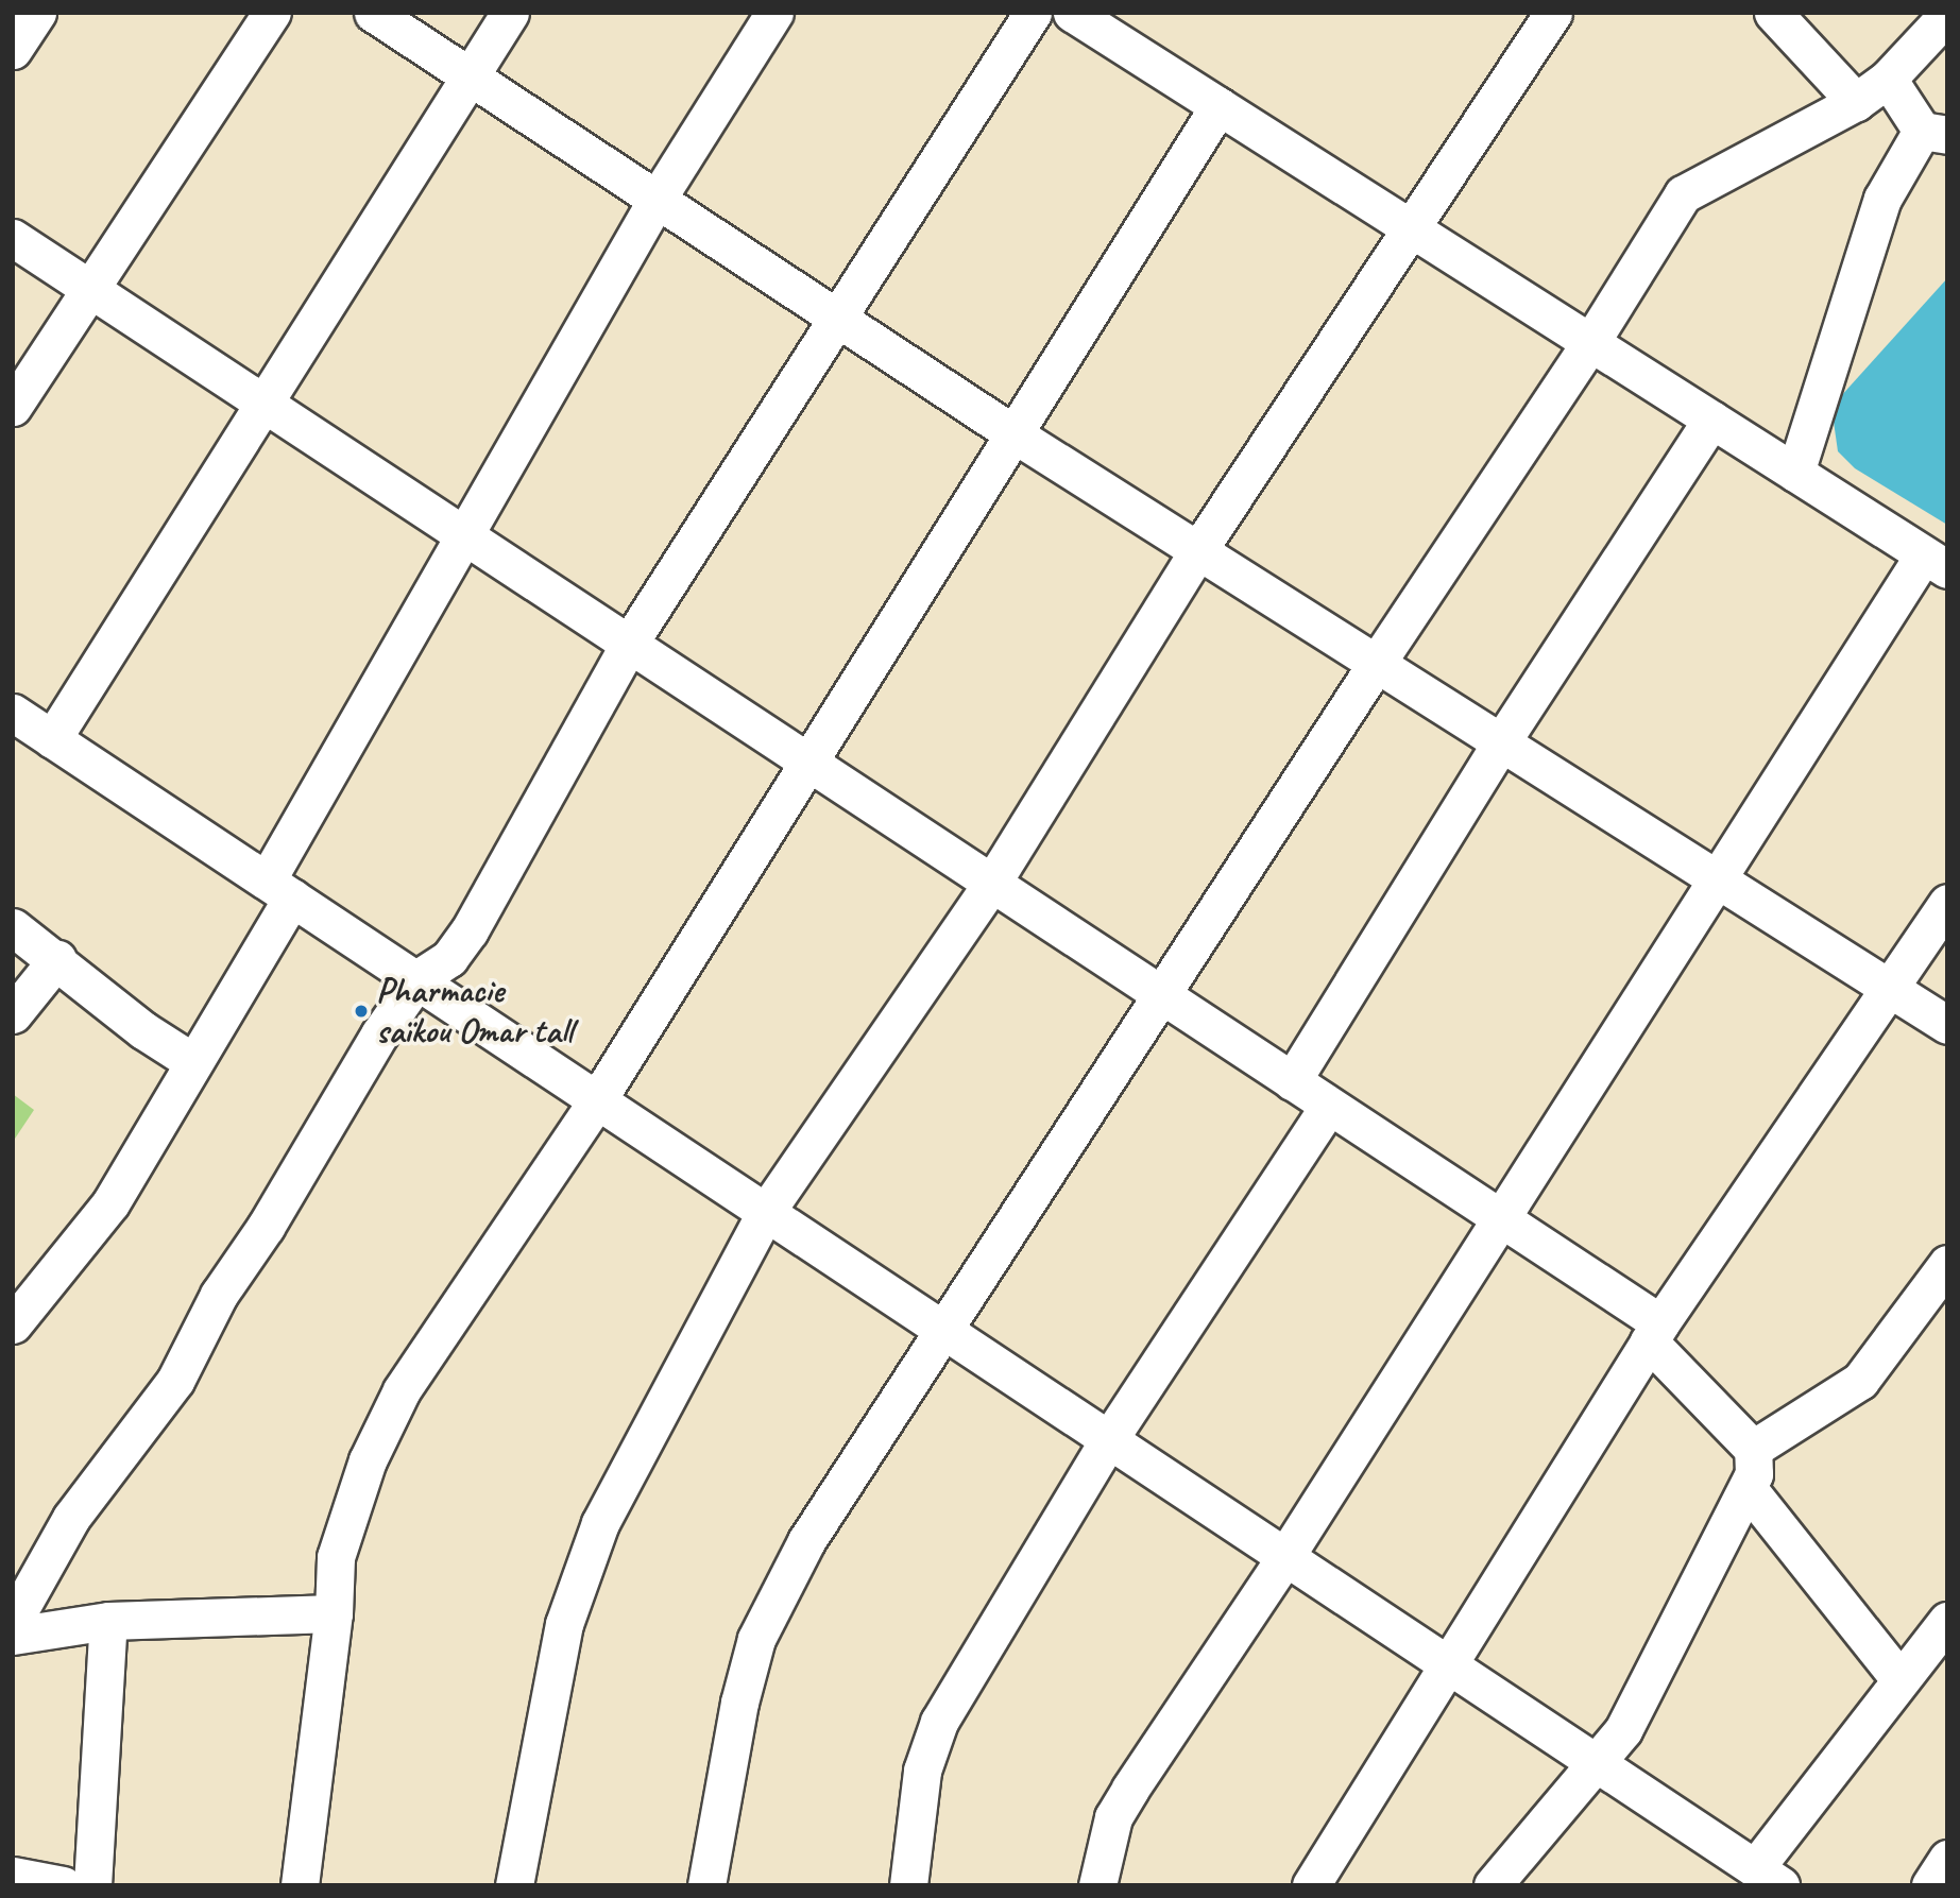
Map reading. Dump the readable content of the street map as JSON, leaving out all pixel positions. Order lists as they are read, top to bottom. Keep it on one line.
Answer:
{"places":["Pharmacie saïkou Omar tall"]}
